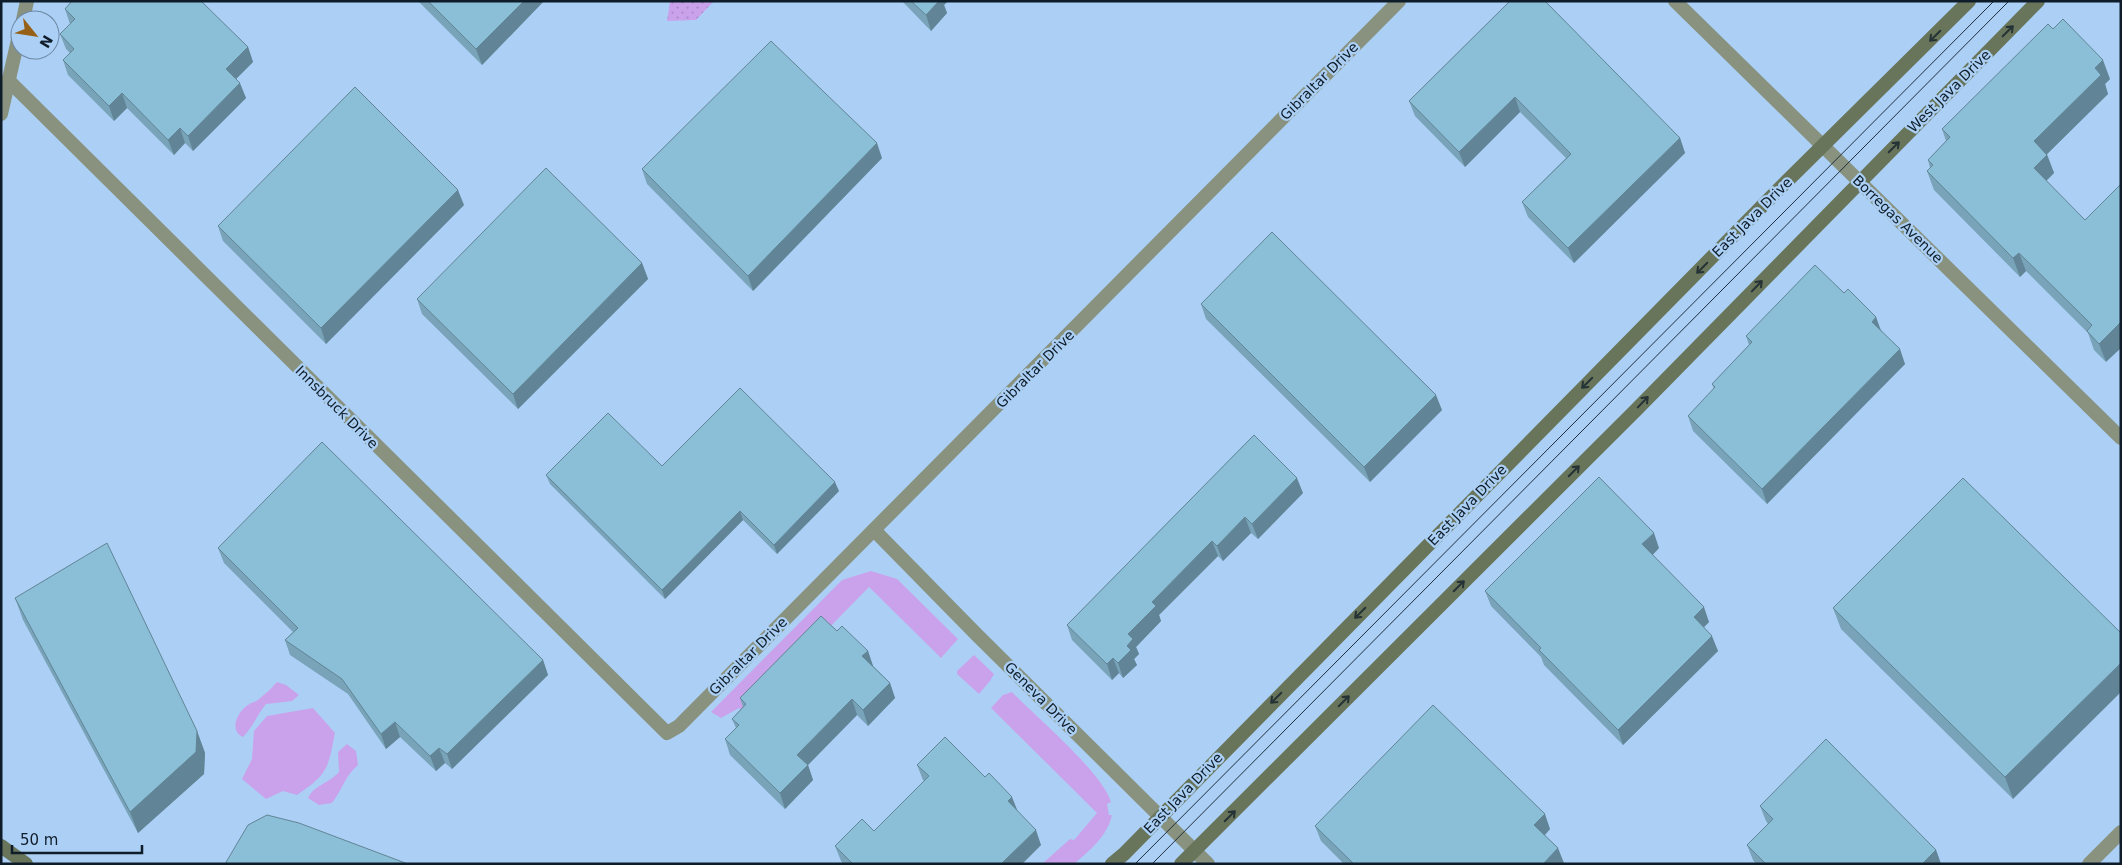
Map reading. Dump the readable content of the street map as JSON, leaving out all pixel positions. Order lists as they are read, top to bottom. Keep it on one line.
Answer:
{"streets":{"main road":["West Java Drive","East Java Drive"],"street":["Gibraltar Drive","Borregas Avenue","Innsbruck Drive","Geneva Drive"]},"crossings":[["Gibraltar Drive","Innsbruck Drive"],["Gibraltar Drive","Geneva Drive"],["West Java Drive","Borregas Avenue"],["East Java Drive","Borregas Avenue"],["East Java Drive","Geneva Drive"]],"scale_bar":"50 m","north":"bottom right"}
